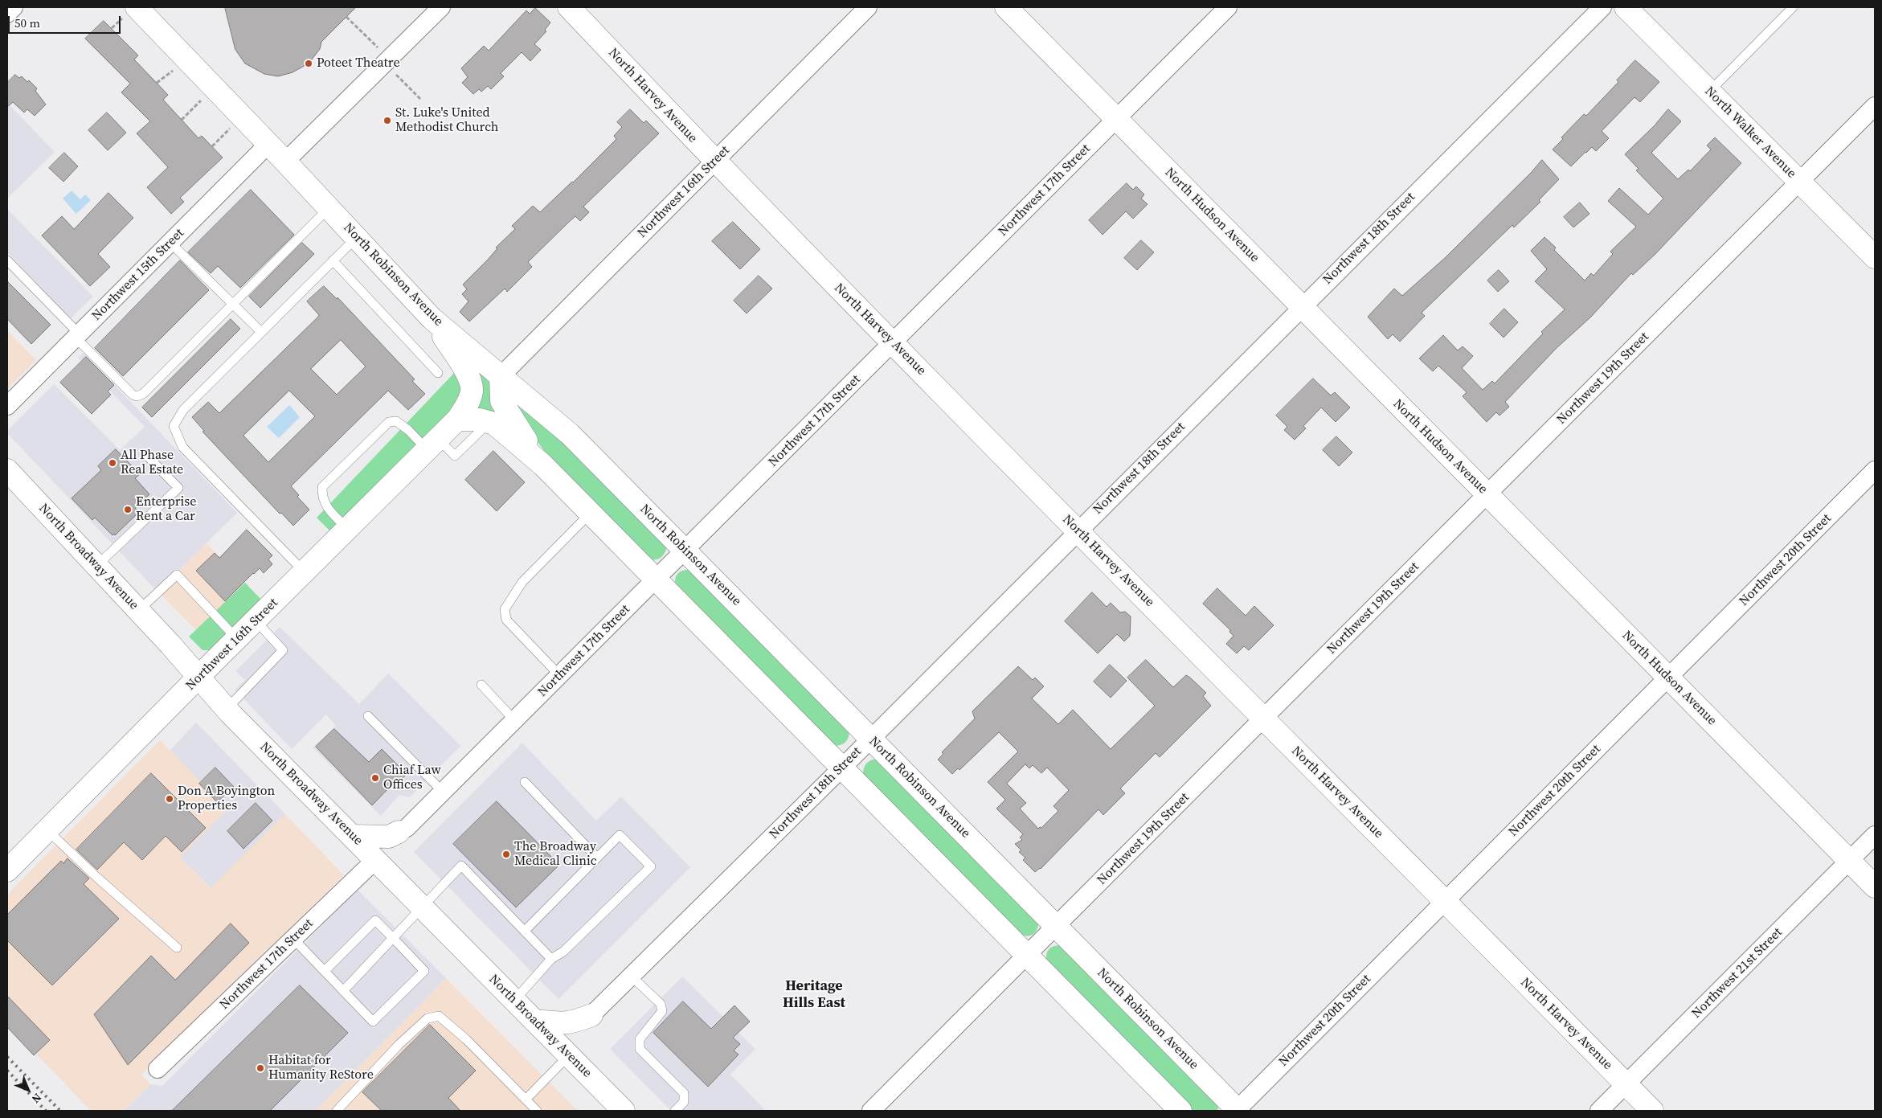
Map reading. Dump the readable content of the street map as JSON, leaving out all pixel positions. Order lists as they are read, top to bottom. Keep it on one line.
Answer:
{"streets":{"street":["North Harvey Avenue","North Walker Avenue","Northwest 17th Street","Northwest 16th Street","North Hudson Avenue","Northwest 18th Street","Northwest 15th Street","North Robinson Avenue","Northwest 19th Street","North Broadway Avenue","Northwest 20th Street","Northwest 21st Street"]},"crossings":[["North Harvey Avenue","Northwest 17th Street"],["North Harvey Avenue","Northwest 16th Street"],["North Harvey Avenue","Northwest 18th Street"],["North Harvey Avenue","Northwest 19th Street"],["North Harvey Avenue","Northwest 20th Street"],["North Harvey Avenue","Northwest 21st Street"],["North Walker Avenue","Northwest 19th Street"],["Northwest 17th Street","North Hudson Avenue"],["Northwest 17th Street","North Robinson Avenue"],["Northwest 17th Street","North Broadway Avenue"],["Northwest 16th Street","North Robinson Avenue"],["Northwest 16th Street","North Broadway Avenue"],["North Hudson Avenue","Northwest 18th Street"],["North Hudson Avenue","Northwest 19th Street"],["North Hudson Avenue","Northwest 20th Street"],["North Hudson Avenue","Northwest 21st Street"],["Northwest 18th Street","North Robinson Avenue"],["Northwest 15th Street","North Robinson Avenue"],["North Robinson Avenue","Northwest 19th Street"],["North Robinson Avenue","Northwest 20th Street"]],"districts":["Heritage Hills East"],"places":["Poteet Theatre","St. Luke's United Methodist Church","All Phase Real Estate","Enterprise Rent a Car","Chiaf Law Offices","Don A Boyington Properties","The Broadway Medical Clinic","Habitat for Humanity ReStore"],"scale_bar":"50 m","north":"bottom right"}
